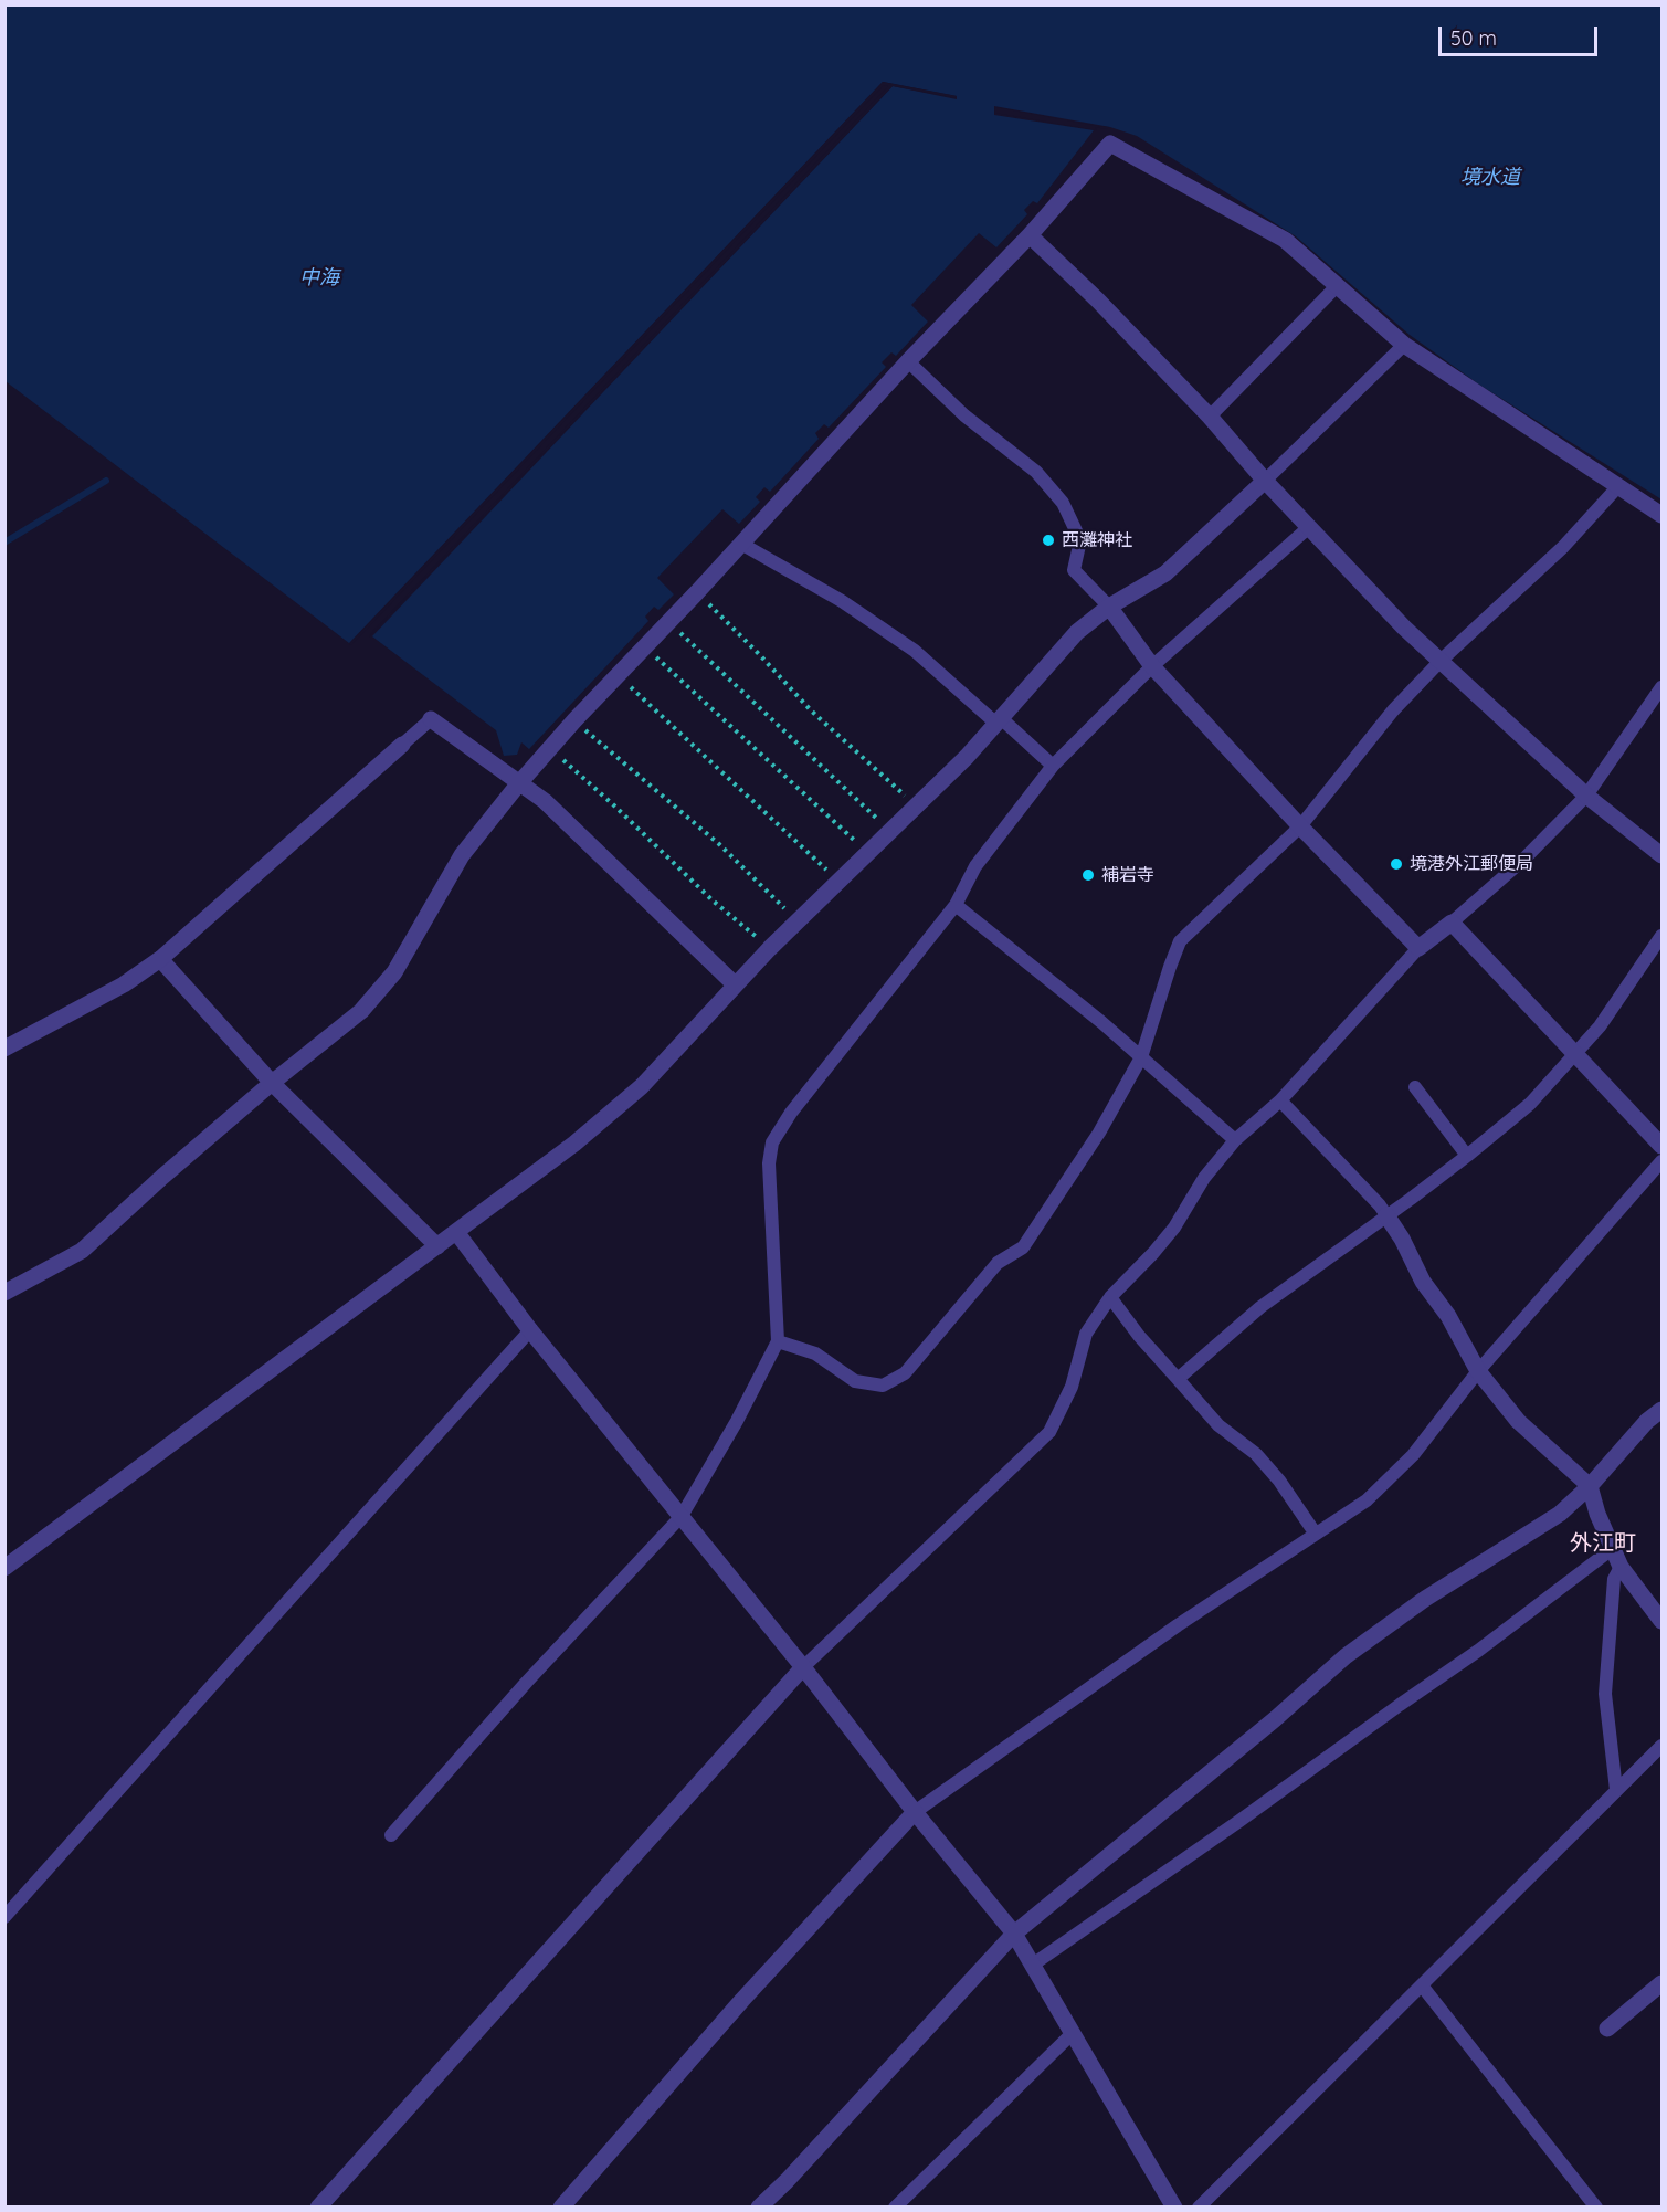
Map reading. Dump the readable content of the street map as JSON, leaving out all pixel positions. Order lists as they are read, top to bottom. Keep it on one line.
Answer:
{"districts":["外江町"],"water":["境水道","中海"],"places":["西灘神社","境港外江郵便局","補岩寺"],"scale_bar":"50 m"}
